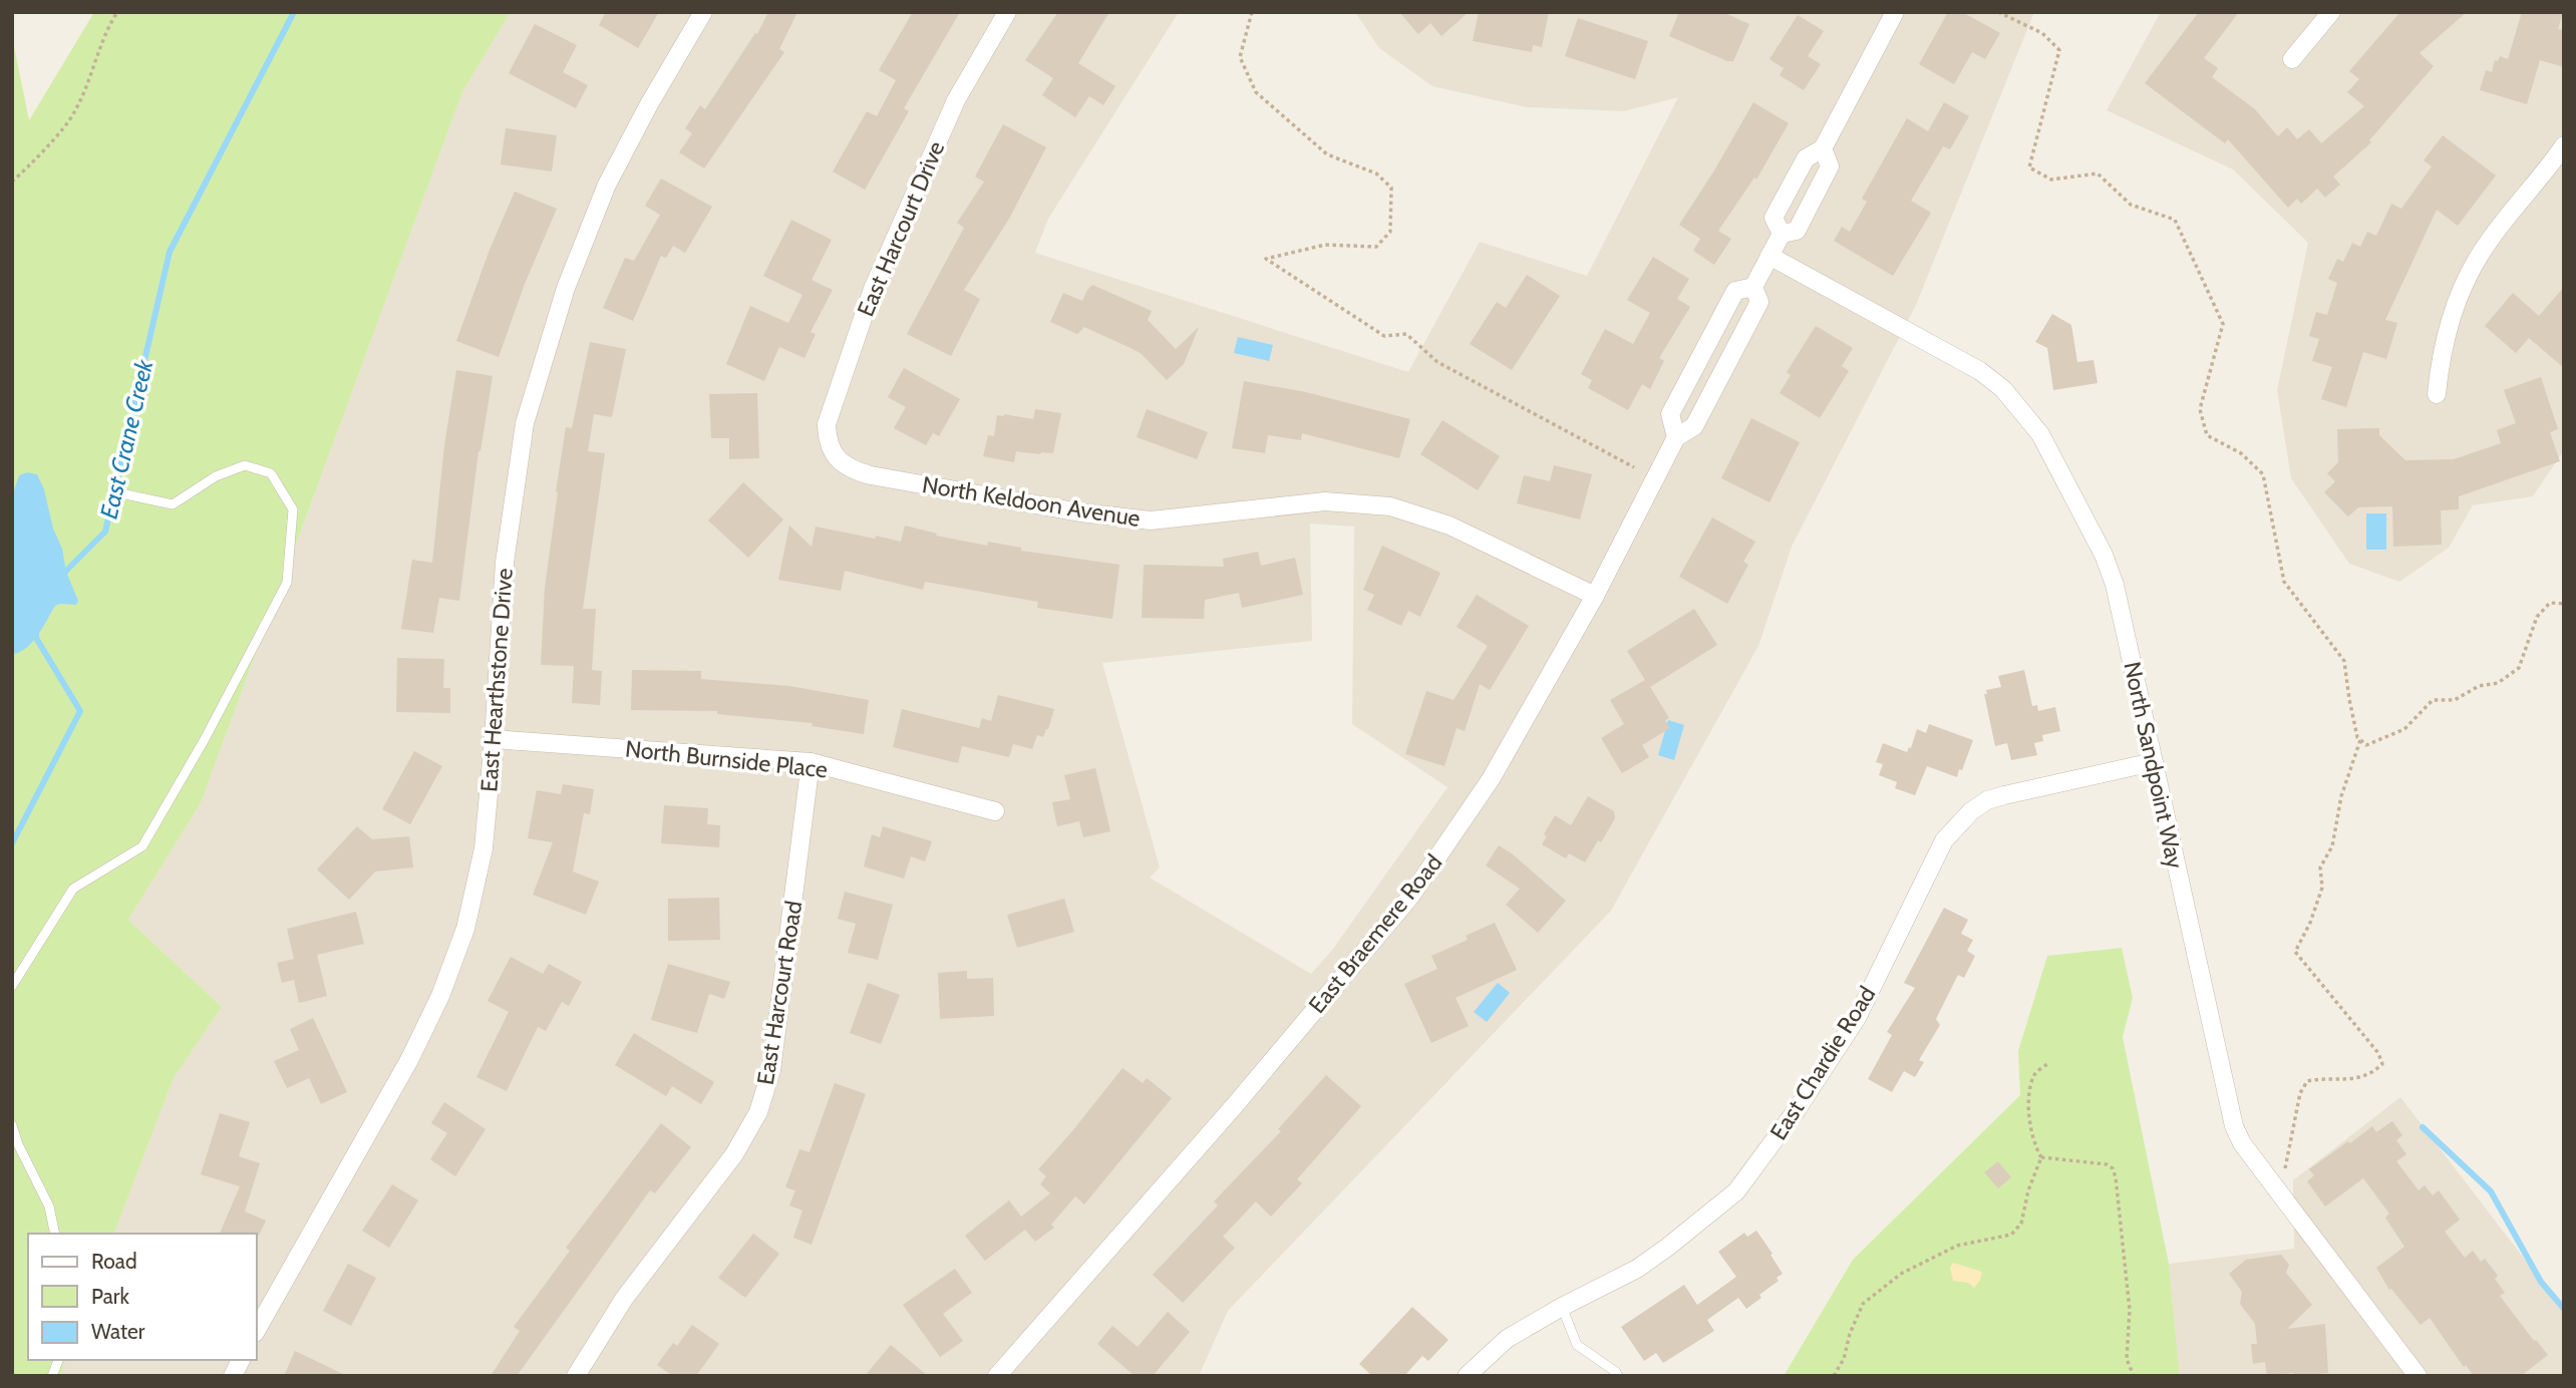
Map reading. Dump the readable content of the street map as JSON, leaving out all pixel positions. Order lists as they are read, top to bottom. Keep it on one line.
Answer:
{"streets":{"street":["East Harcourt Drive","North Keldoon Avenue","East Hearthstone Drive","North Burnside Place","North Sandpoint Way","East Braemere Road","East Harcourt Road","East Chardie Road"]},"crossings":[["East Harcourt Drive","North Keldoon Avenue"],["North Keldoon Avenue","East Braemere Road"],["East Hearthstone Drive","North Burnside Place"],["North Burnside Place","East Harcourt Road"],["North Sandpoint Way","East Braemere Road"],["North Sandpoint Way","East Chardie Road"]],"water":["East Crane Creek"],"legend":["Road","Park","Water"]}
